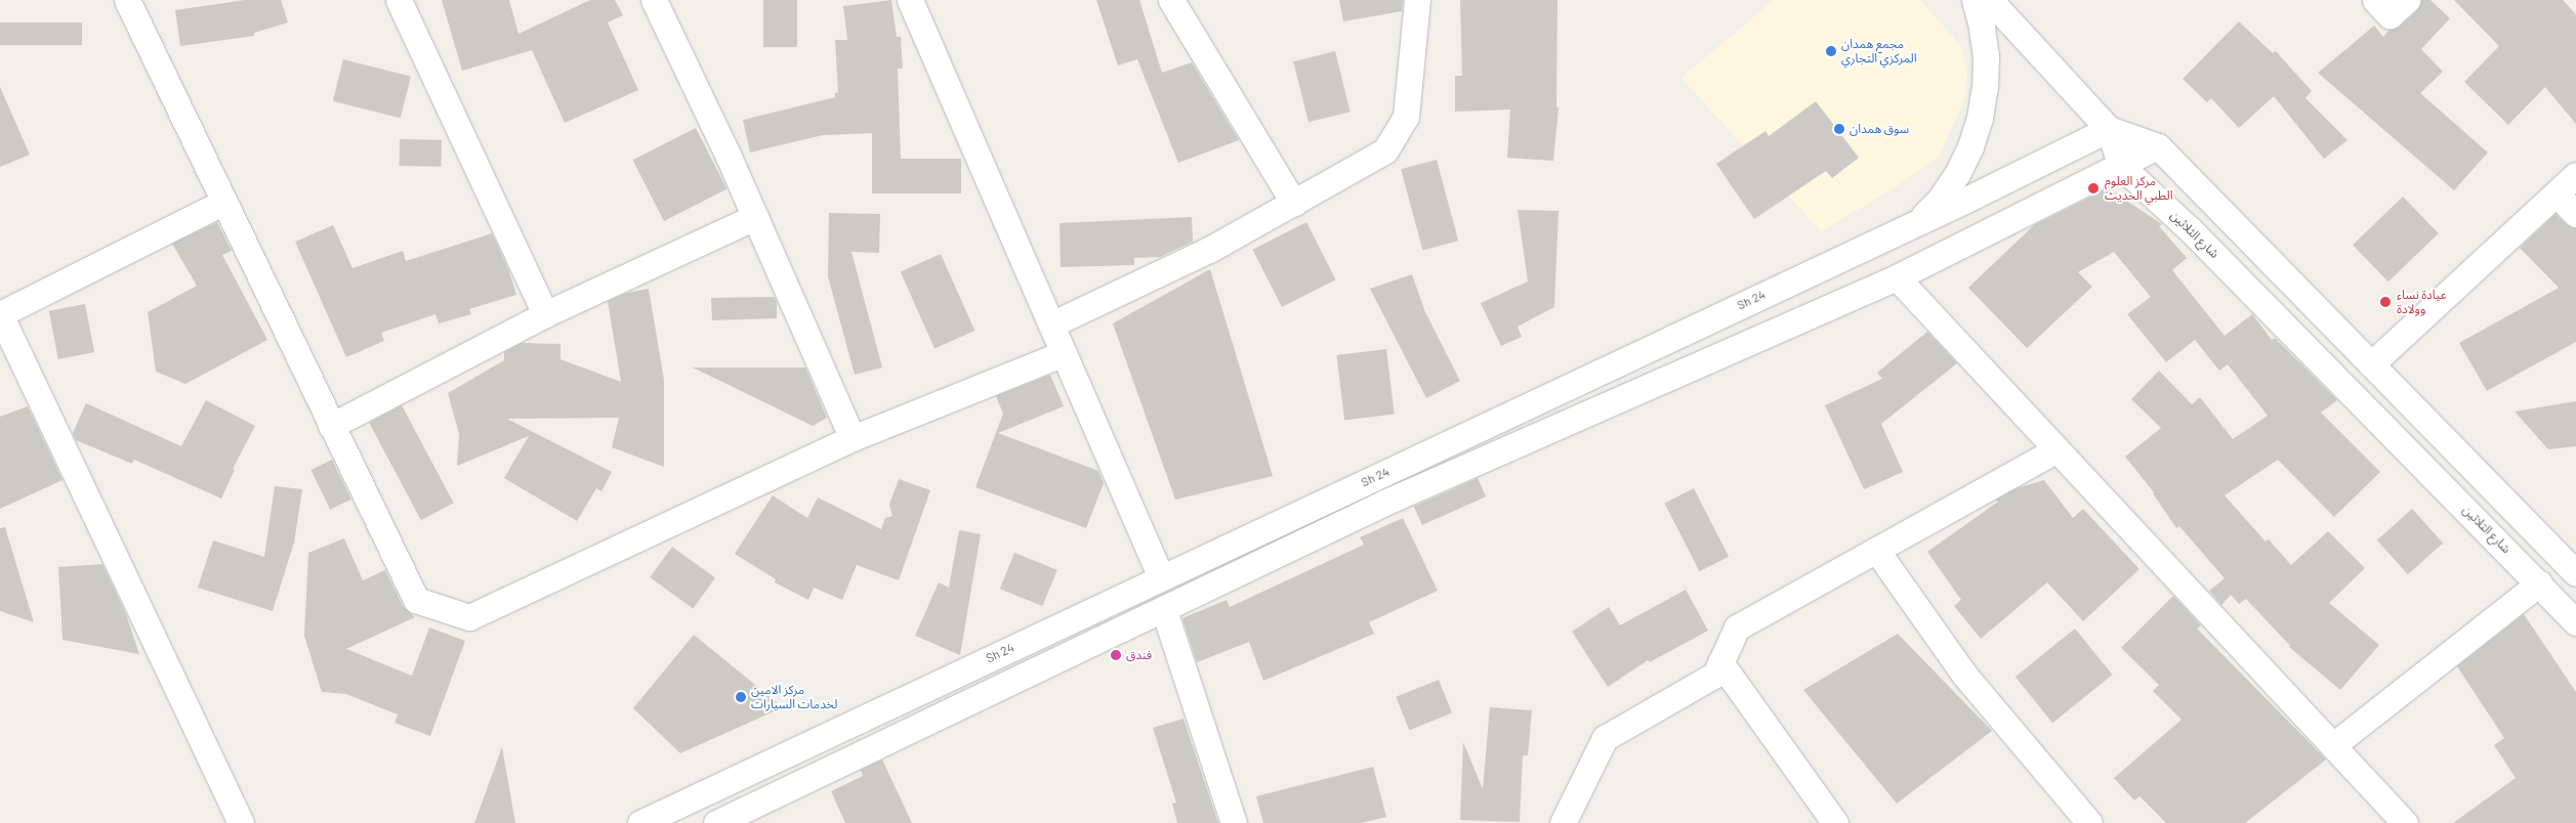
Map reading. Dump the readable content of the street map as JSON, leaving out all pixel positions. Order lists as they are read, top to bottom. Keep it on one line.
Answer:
{"streets":{"street":["شارع الثلاثين","Sh 24"]},"crossings":[["شارع الثلاثين","Sh 24"]],"places":["مجمع همدان المركزي التجاري","سوق همدان","مركز العلوم الطبي الحديث","عيادة نساء وولادة","فندق","مركز الامين لخدمات السيارات"]}
